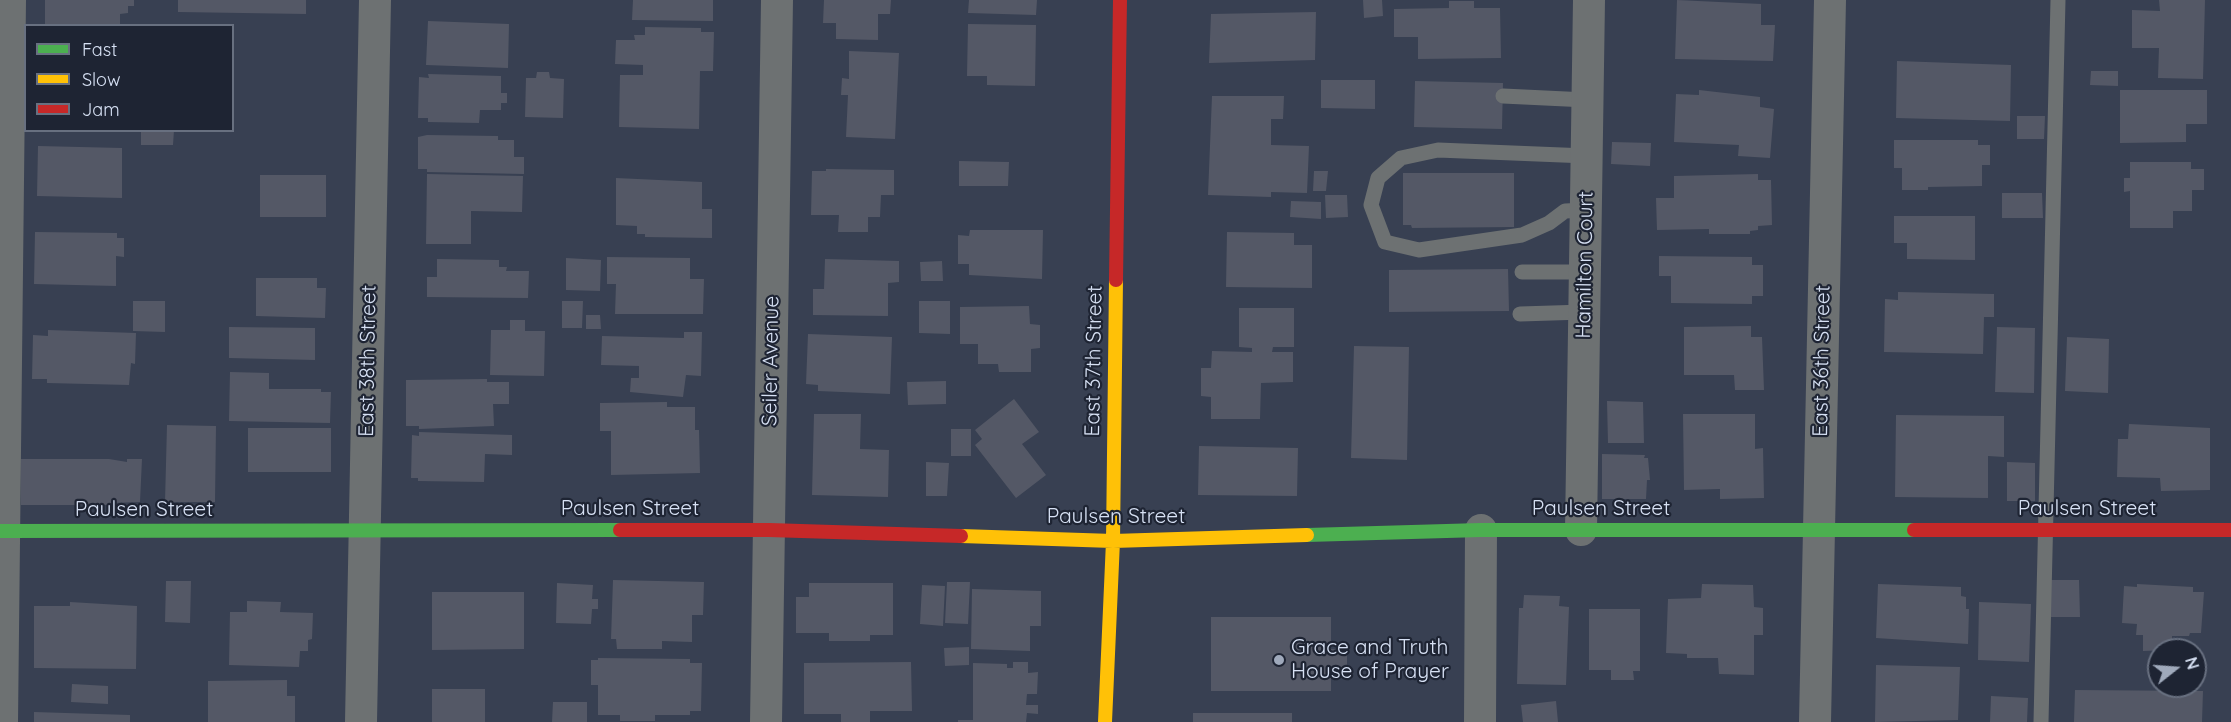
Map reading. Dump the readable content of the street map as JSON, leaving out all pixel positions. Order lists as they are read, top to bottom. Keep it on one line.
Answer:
{"streets":{"street":["Hamilton Court","East 38th Street","Seiler Avenue","East 37th Street","East 36th Street","Paulsen Street"]},"crossings":[["Hamilton Court","Paulsen Street"],["East 38th Street","Paulsen Street"],["Seiler Avenue","Paulsen Street"],["East 37th Street","Paulsen Street"],["East 36th Street","Paulsen Street"]],"places":["Grace and Truth House of Prayer"],"legend":["Fast","Slow","Jam"],"north":"right"}
